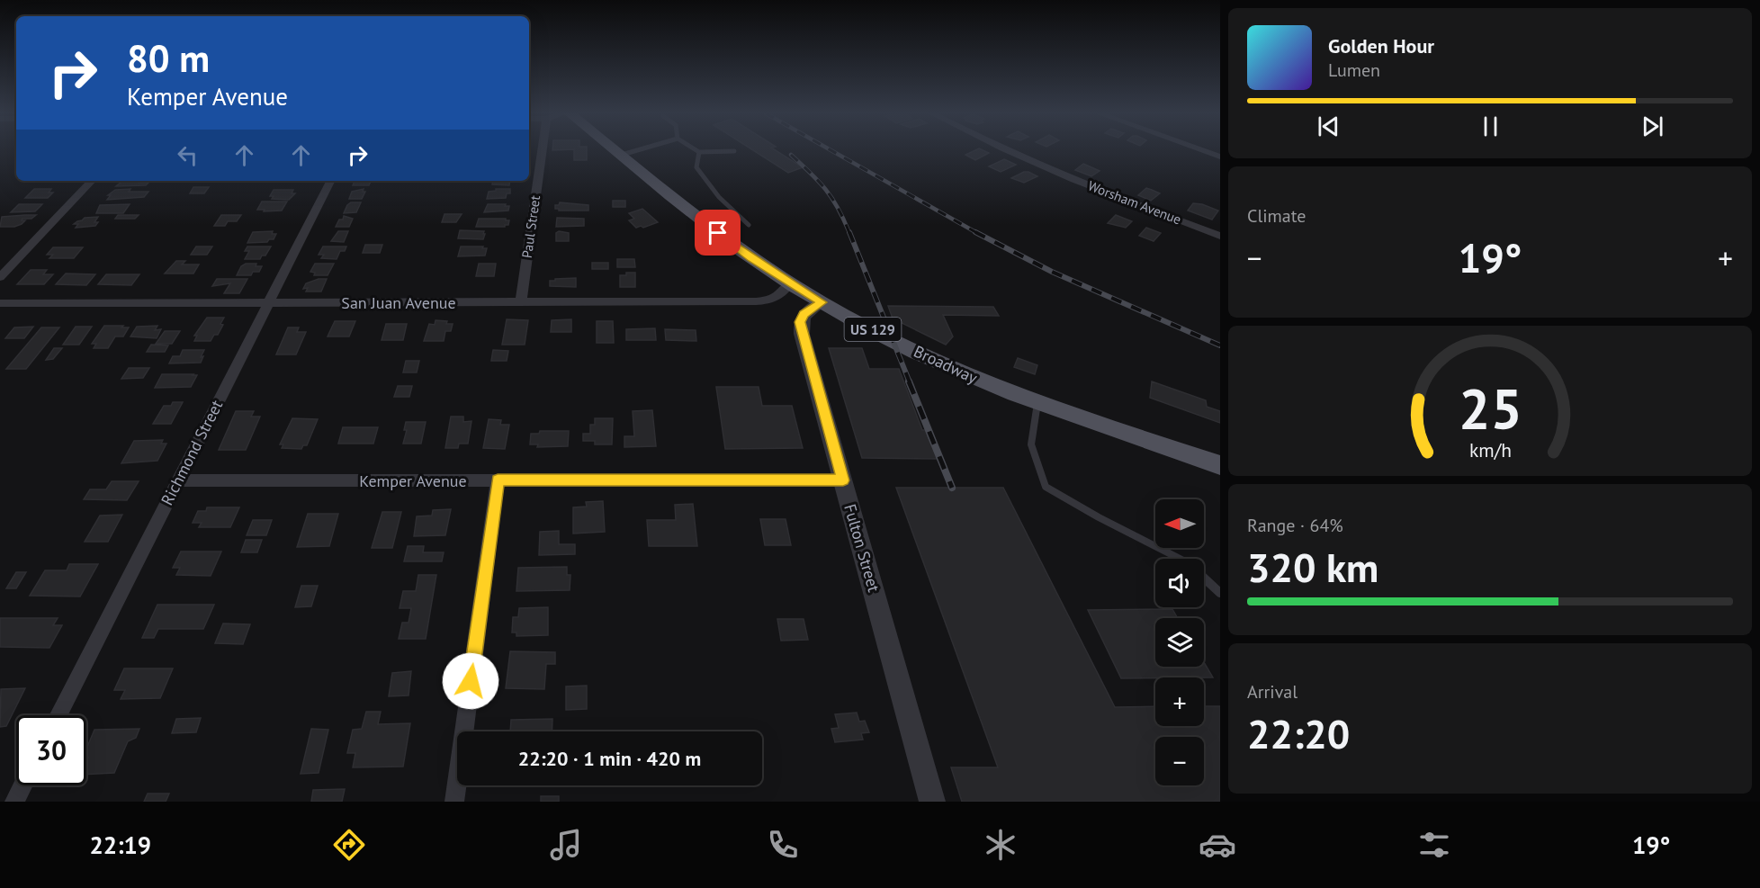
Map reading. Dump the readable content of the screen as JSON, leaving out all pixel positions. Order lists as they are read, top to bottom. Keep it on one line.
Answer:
{"streets":{"main road":["US 129","Broadway"],"street":["Worsham Avenue","Paul Street","San Juan Avenue","Richmond Street","Kemper Avenue","Fulton Street"]},"crossings":[["Paul Street","San Juan Avenue"],["San Juan Avenue","Broadway"],["San Juan Avenue","Richmond Street"],["Broadway","Fulton Street"],["Richmond Street","Kemper Avenue"],["Kemper Avenue","Fulton Street"]],"north":"left","page":{"turn":["80 m","Kemper Avenue"],"song":["Golden Hour","Lumen"],"tile":["Climate",["Range · 64%","320 km"],["Arrival","22:20"]],"heat":["−","19°","+"],"map_buttons":["+","−"],"limit":"30","trip":"22:20 · 1 min · 420 m","tabs":["22:19","19°"],"gauge":["25","km/h"]}}
